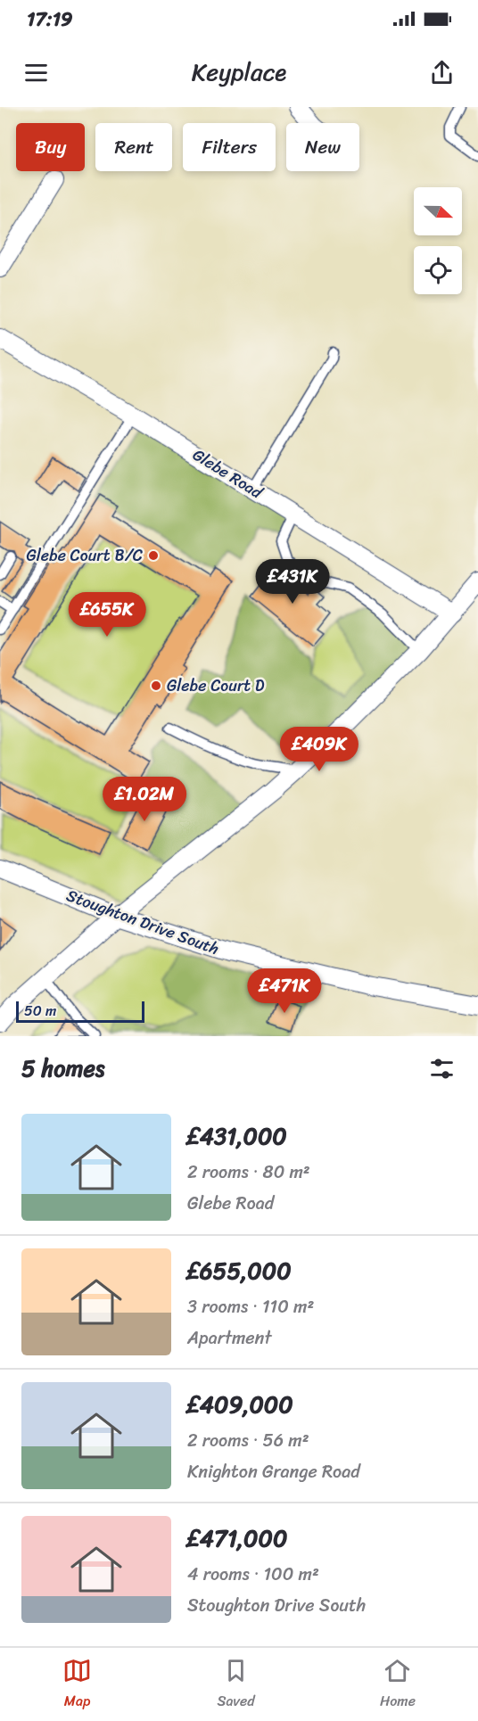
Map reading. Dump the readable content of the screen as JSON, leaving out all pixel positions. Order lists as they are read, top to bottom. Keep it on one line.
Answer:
{"streets":{"street":["Glebe Road","Stoughton Drive South"]},"places":["Glebe Court B/C","Glebe Court D"],"scale_bar":"50 m","north":"right","page":{"status":"17:19","header":"Keyplace","chip":["Buy","Rent","Filters","New"],"price":["£431K","£655K","£409K","£1.02M","£471K"],"scale":"50 m","heading":"5 homes","list":[{"name":"£431,000","note":"2 rooms · 80 m² · Glebe Road"},{"name":"£655,000","note":"3 rooms · 110 m² · Apartment"},{"name":"£409,000","note":"2 rooms · 56 m² · Knighton Grange Road"},{"name":"£471,000","note":"4 rooms · 100 m² · Stoughton Drive South"}],"tabs":["Map","Saved","Home"]}}
